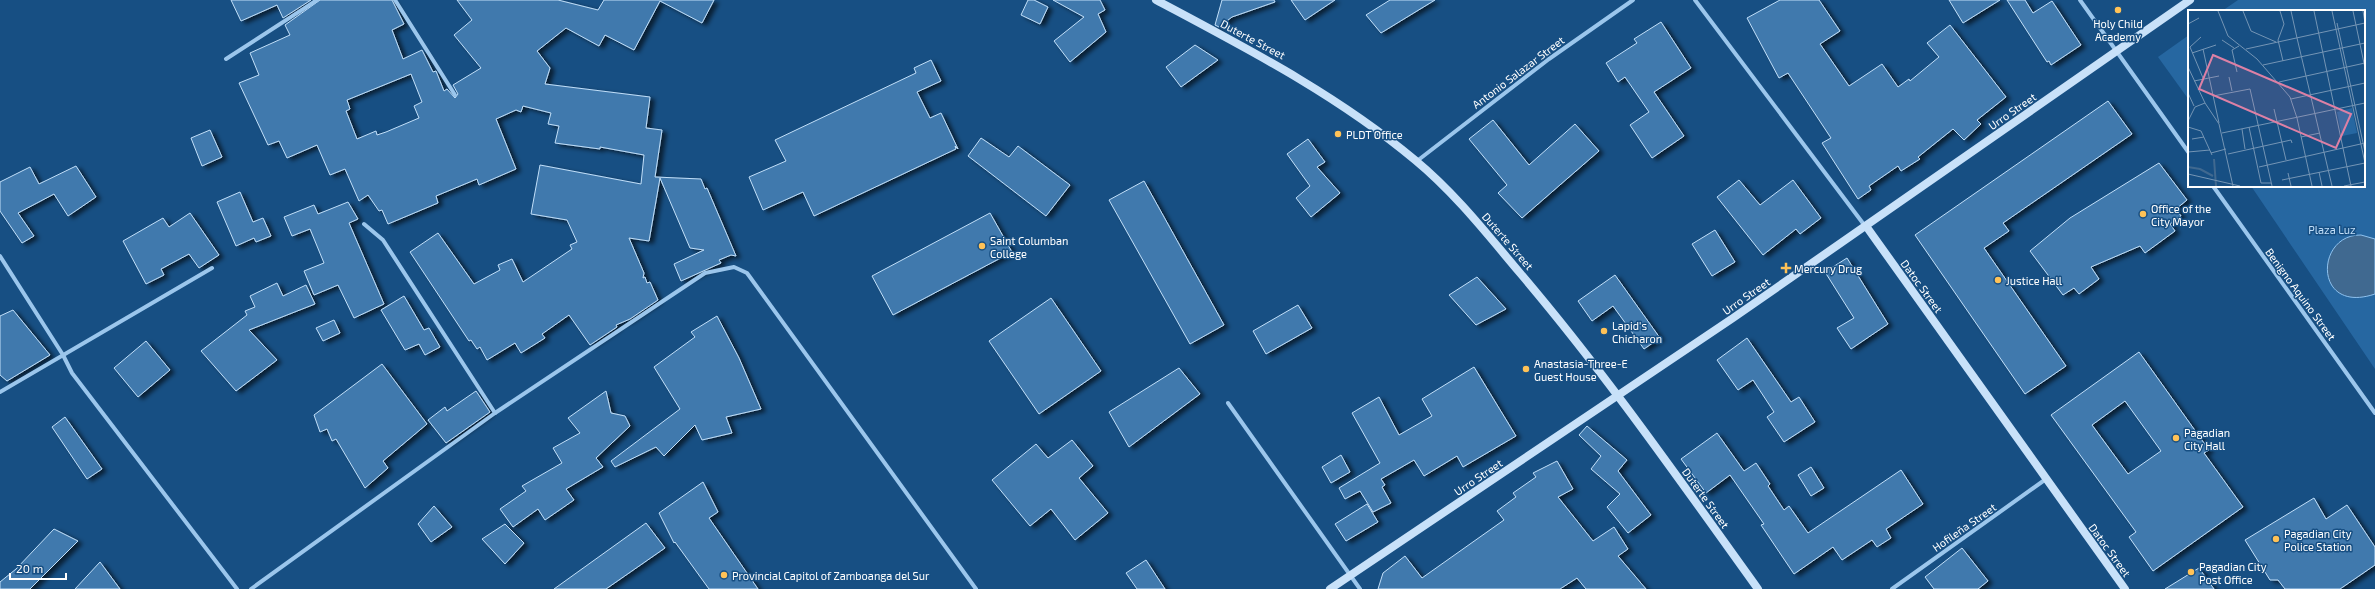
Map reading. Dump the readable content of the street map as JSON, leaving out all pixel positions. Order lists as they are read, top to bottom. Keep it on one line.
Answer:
{"streets":{"street":["Duterte Street","Antonio Salazar Street","Urro Street","Datoc Street","Benigno Aquino Street","Hofileña Street"]},"crossings":[["Duterte Street","Antonio Salazar Street"],["Duterte Street","Urro Street"],["Urro Street","Datoc Street"],["Datoc Street","Hofileña Street"]],"parks":["Plaza Luz"],"places":{"other":["Holy Child Academy","PLDT Office","Office of the City Mayor","Saint Columban College","Justice Hall","Lapid's Chicharon","Anastasia-Three-E Guest House","Pagadian City Hall","Pagadian City Police Station","Pagadian City Post Office","Provincial Capitol of Zamboanga del Sur"],"health":["Mercury Drug"]},"scale_bar":"20 m"}
